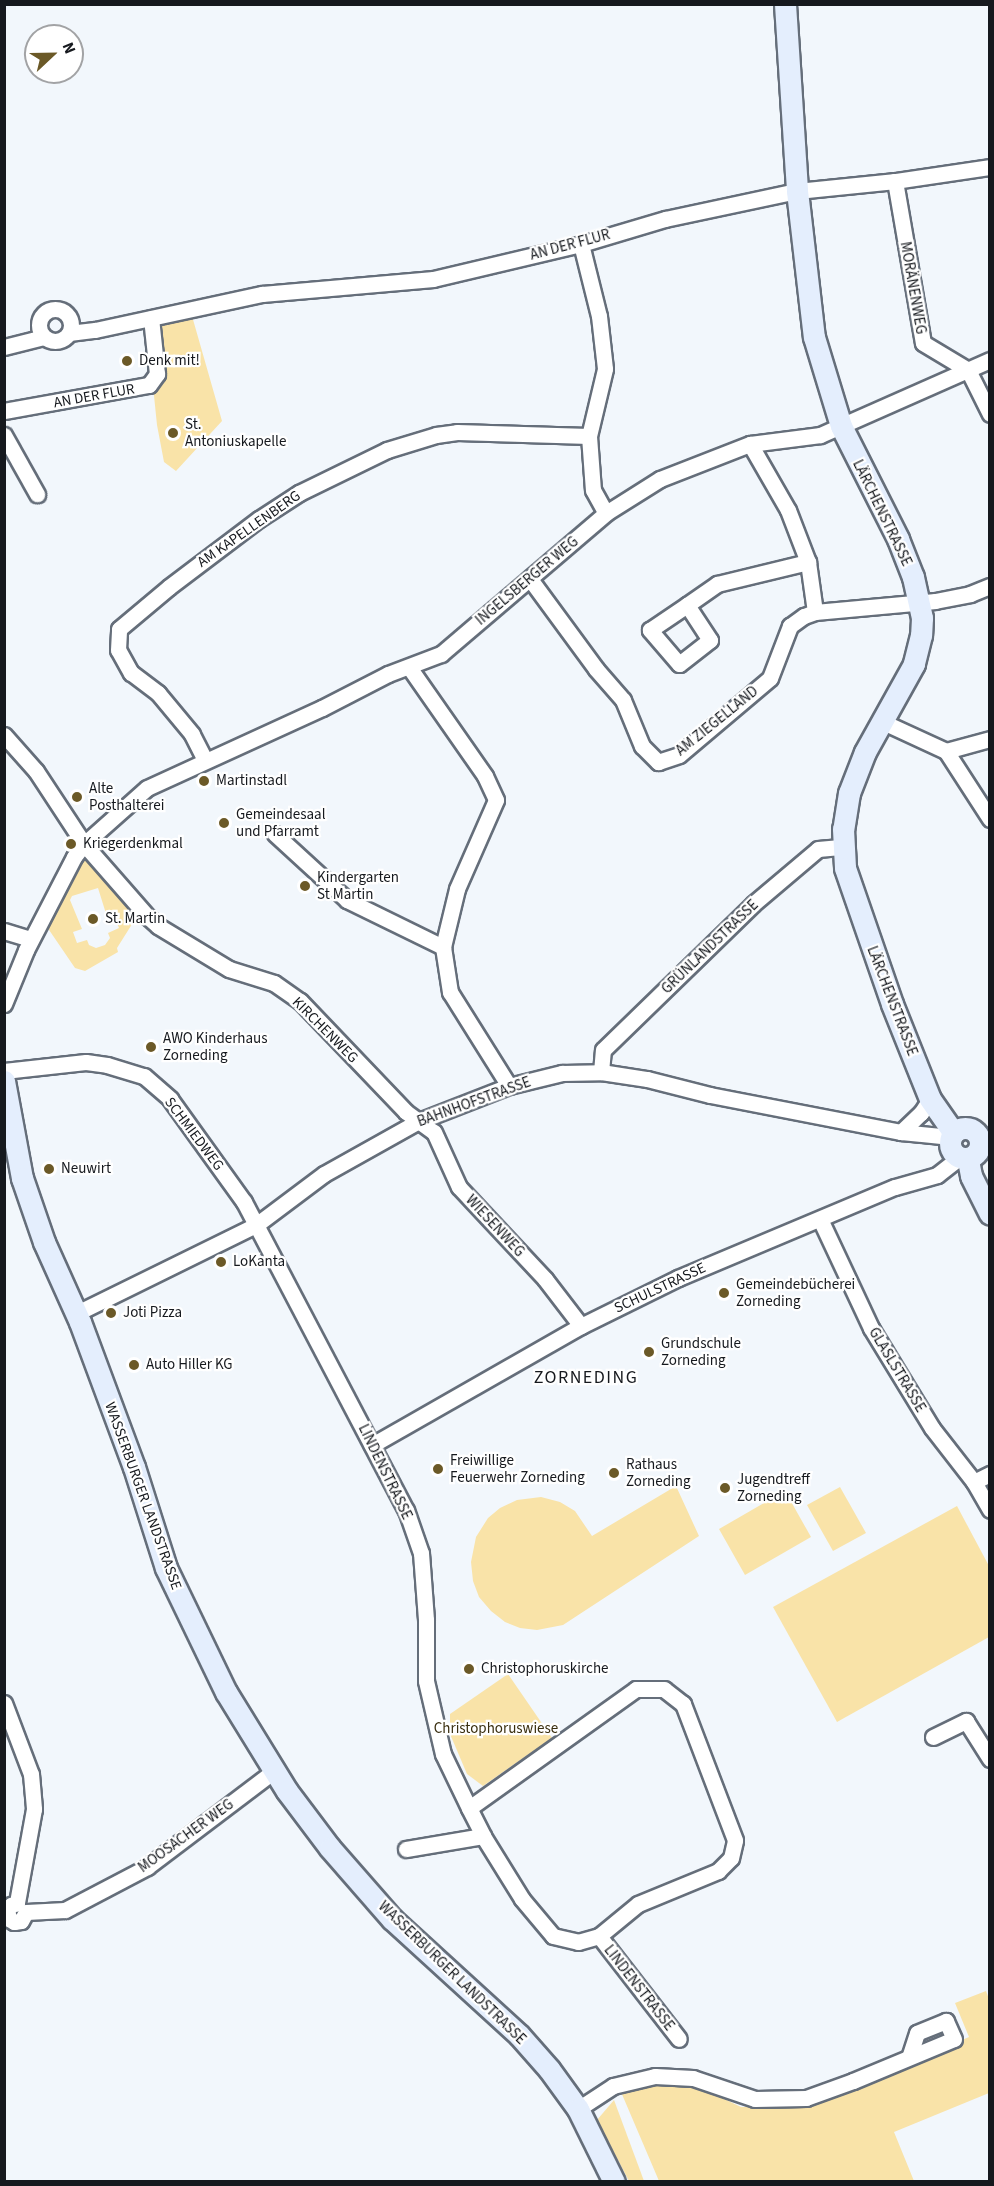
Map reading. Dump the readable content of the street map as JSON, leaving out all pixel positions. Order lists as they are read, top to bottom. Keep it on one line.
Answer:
{"streets":{"street":["AN DER FLUR","MORÄNENWEG","LÄRCHENSTRASSE","AM KAPELLENBERG","INGELSBERGER WEG","AM ZIEGELLAND","GRÜNLANDSTRASSE","KIRCHENWEG","BAHNHOFSTRASSE","SCHMIEDWEG","WIESENWEG","SCHULSTRASSE","GLASLSTRASSE","LINDENSTRASSE","WASSERBURGER LANDSTRASSE","MOOSACHER WEG"]},"crossings":[["AN DER FLUR","MORÄNENWEG"],["AN DER FLUR","LÄRCHENSTRASSE"],["MORÄNENWEG","INGELSBERGER WEG"],["LÄRCHENSTRASSE","INGELSBERGER WEG"],["LÄRCHENSTRASSE","AM ZIEGELLAND"],["LÄRCHENSTRASSE","GRÜNLANDSTRASSE"],["LÄRCHENSTRASSE","BAHNHOFSTRASSE"],["LÄRCHENSTRASSE","SCHULSTRASSE"],["AM KAPELLENBERG","INGELSBERGER WEG"],["INGELSBERGER WEG","AM ZIEGELLAND"],["INGELSBERGER WEG","KIRCHENWEG"],["GRÜNLANDSTRASSE","BAHNHOFSTRASSE"],["KIRCHENWEG","BAHNHOFSTRASSE"],["KIRCHENWEG","WIESENWEG"],["BAHNHOFSTRASSE","SCHMIEDWEG"],["BAHNHOFSTRASSE","WIESENWEG"],["BAHNHOFSTRASSE","SCHULSTRASSE"],["BAHNHOFSTRASSE","LINDENSTRASSE"],["BAHNHOFSTRASSE","WASSERBURGER LANDSTRASSE"],["SCHMIEDWEG","LINDENSTRASSE"],["WIESENWEG","SCHULSTRASSE"],["SCHULSTRASSE","GLASLSTRASSE"],["SCHULSTRASSE","LINDENSTRASSE"],["WASSERBURGER LANDSTRASSE","MOOSACHER WEG"]],"districts":["ZORNEDING"],"parks":["Christophoruswiese"],"places":["Denk mit!","St. Antoniuskapelle","Martinstadl","Alte Posthalterei","Gemeindesaal und Pfarramt","Kriegerdenkmal","Kindergarten St Martin","St. Martin","AWO Kinderhaus Zorneding","Neuwirt","LoKanta","Gemeindebücherei Zorneding","Joti Pizza","Grundschule Zorneding","Auto Hiller KG","Freiwillige Feuerwehr Zorneding","Rathaus Zorneding","Jugendtreff Zorneding","Christophoruskirche"],"north":"right"}
